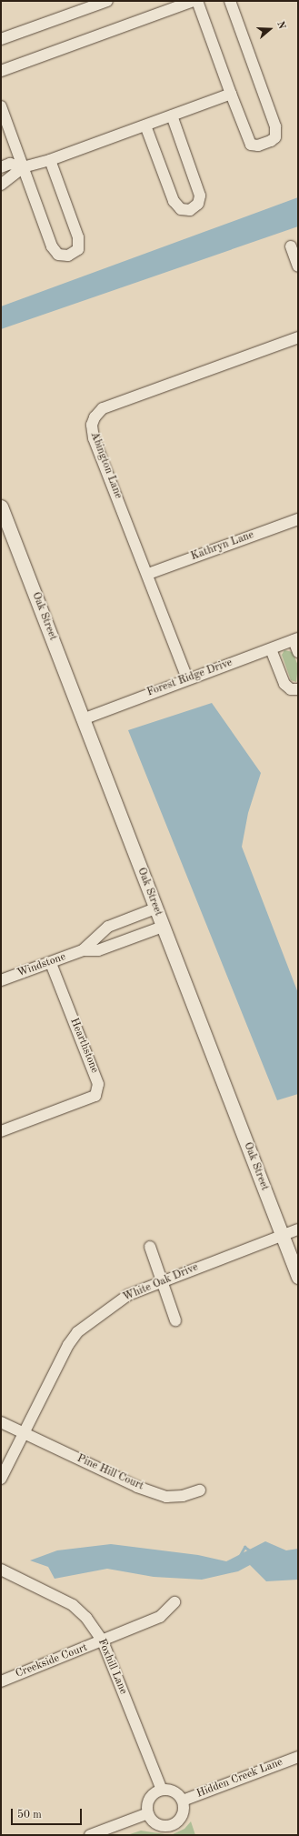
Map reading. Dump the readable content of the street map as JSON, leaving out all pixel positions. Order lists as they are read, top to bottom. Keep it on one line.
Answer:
{"streets":{"street":["Abington Lane","Kathryn Lane","Oak Street","Forest Ridge Drive","Windstone","Hearthstone","White Oak Drive","Pine Hill Court","Creekside Court","Foxhill Lane","Hidden Creek Lane"]},"crossings":[["Abington Lane","Kathryn Lane"],["Abington Lane","Forest Ridge Drive"],["Oak Street","Forest Ridge Drive"],["Oak Street","Windstone"],["Oak Street","White Oak Drive"],["Windstone","Hearthstone"],["White Oak Drive","Pine Hill Court"],["Creekside Court","Foxhill Lane"],["Foxhill Lane","Hidden Creek Lane"]],"scale_bar":"50 m","north":"right"}
